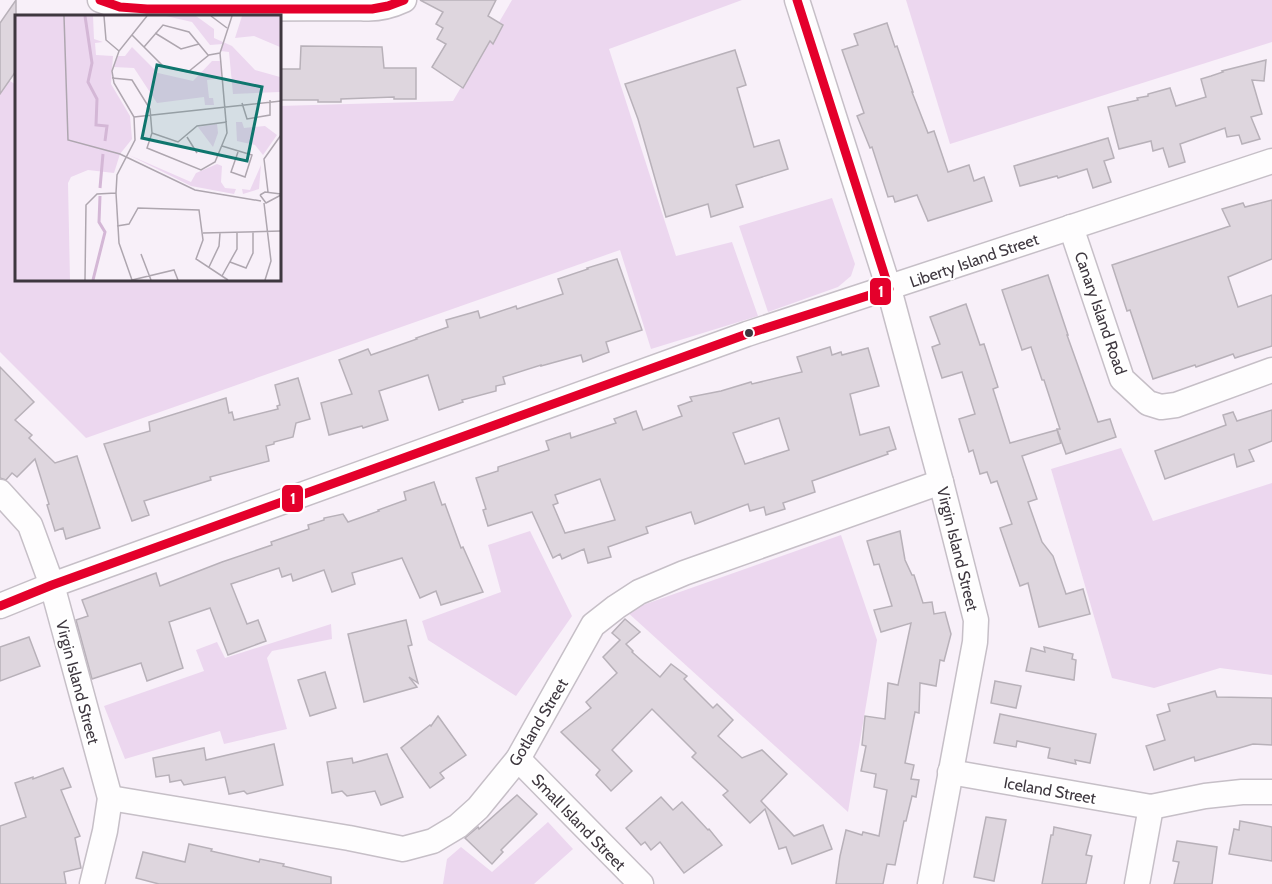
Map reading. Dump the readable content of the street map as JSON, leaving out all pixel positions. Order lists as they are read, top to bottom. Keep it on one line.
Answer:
{"streets":{"street":["Liberty Island Street","Canary Island Road","Virgin Island Street","Gotland Street","Iceland Street","Small Island Street"]},"crossings":[["Liberty Island Street","Canary Island Road"],["Liberty Island Street","Virgin Island Street"],["Virgin Island Street","Gotland Street"],["Virgin Island Street","Iceland Street"],["Gotland Street","Small Island Street"]],"lines":["transit line 1"]}
